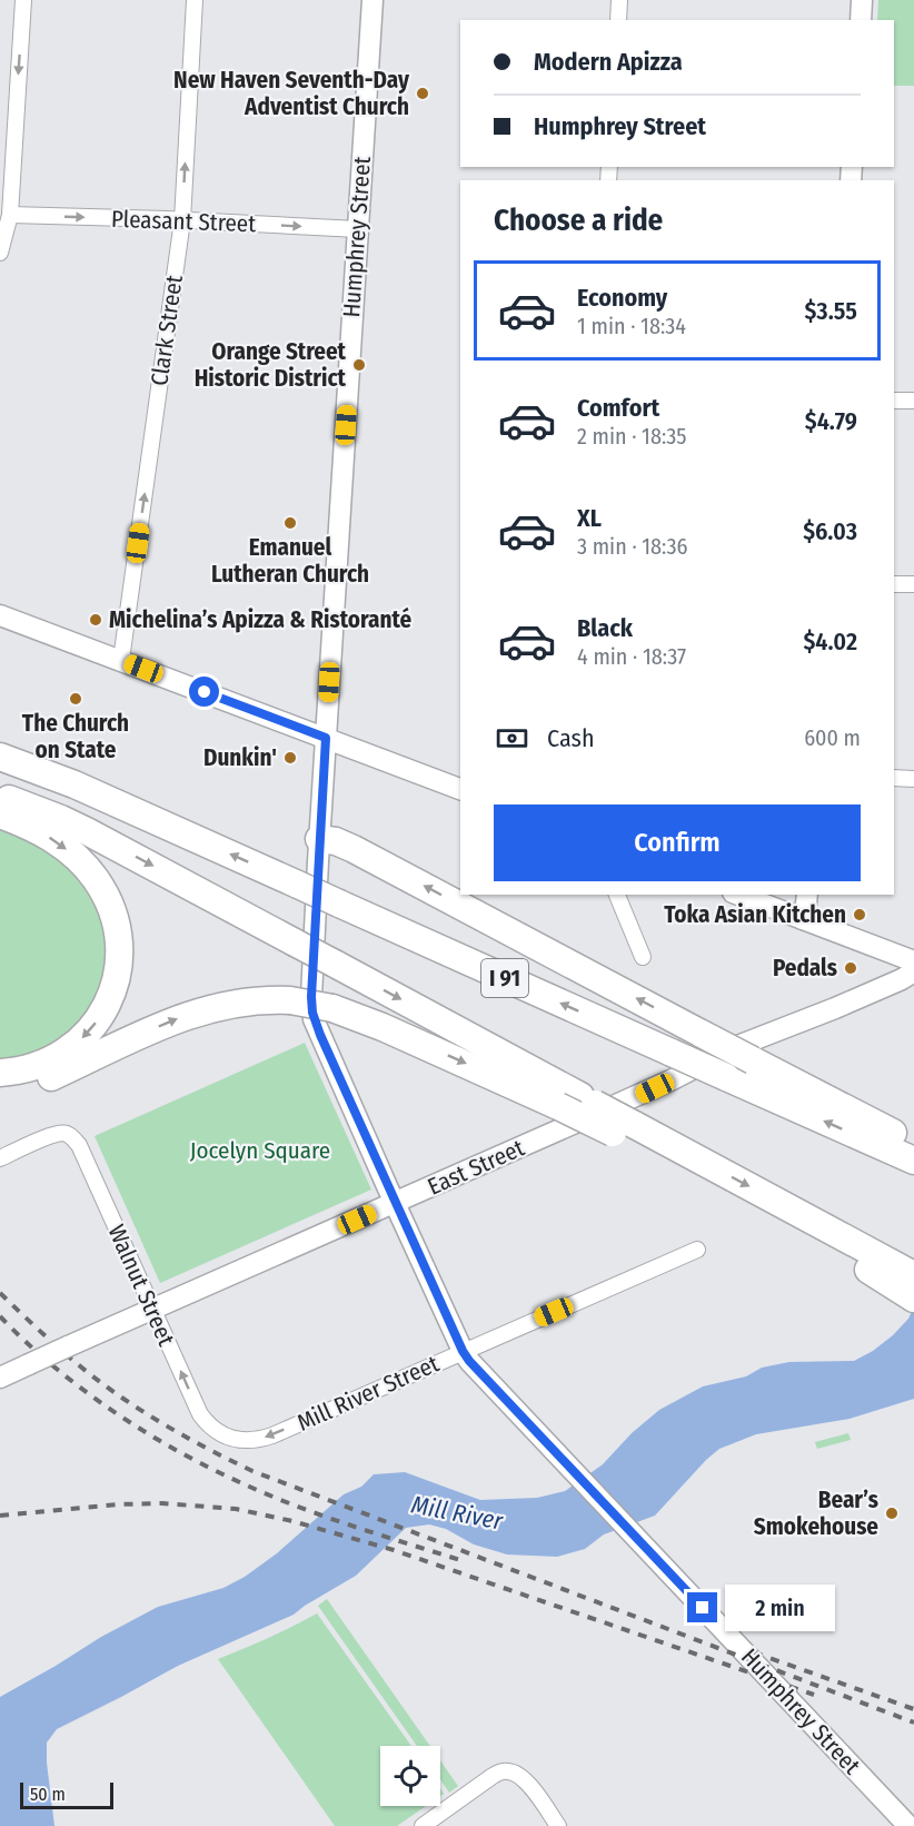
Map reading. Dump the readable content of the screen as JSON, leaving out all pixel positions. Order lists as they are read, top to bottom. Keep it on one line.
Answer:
{"streets":{"highway":["I 91"],"street":["Pleasant Street","Humphrey Street","Clark Street","East Street","Walnut Street","Mill River Street"]},"crossings":[["Pleasant Street","Humphrey Street"],["Pleasant Street","Clark Street"],["Humphrey Street","East Street"],["Humphrey Street","Mill River Street"],["East Street","Walnut Street"],["Walnut Street","Mill River Street"]],"one_way":["Pleasant Street","Clark Street","Mill River Street"],"water":["Mill River"],"parks":["Jocelyn Square"],"places":["New Haven Seventh-Day Adventist Church","Orange Street Historic District","Emanuel Lutheran Church","Michelina’s Apizza & Ristoranté","The Church on State","Dunkin'","Toka Asian Kitchen","Pedals","Bear’s Smokehouse"],"scale_bar":"50 m","page":{"banner":["Modern Apizza","Humphrey Street"],"heading":"Choose a ride","list":[{"name":"Economy","note":"1 min · 18:34","value":"$3.55"},{"name":"Comfort","note":"2 min · 18:35","value":"$4.79"},{"name":"XL","note":"3 min · 18:36","value":"$6.03"},{"name":"Black","note":"4 min · 18:37","value":"$4.02"}],"pay":["Cash","600 m"],"buttons":"Confirm","bubble":"2 min","scale":"50 m"}}
